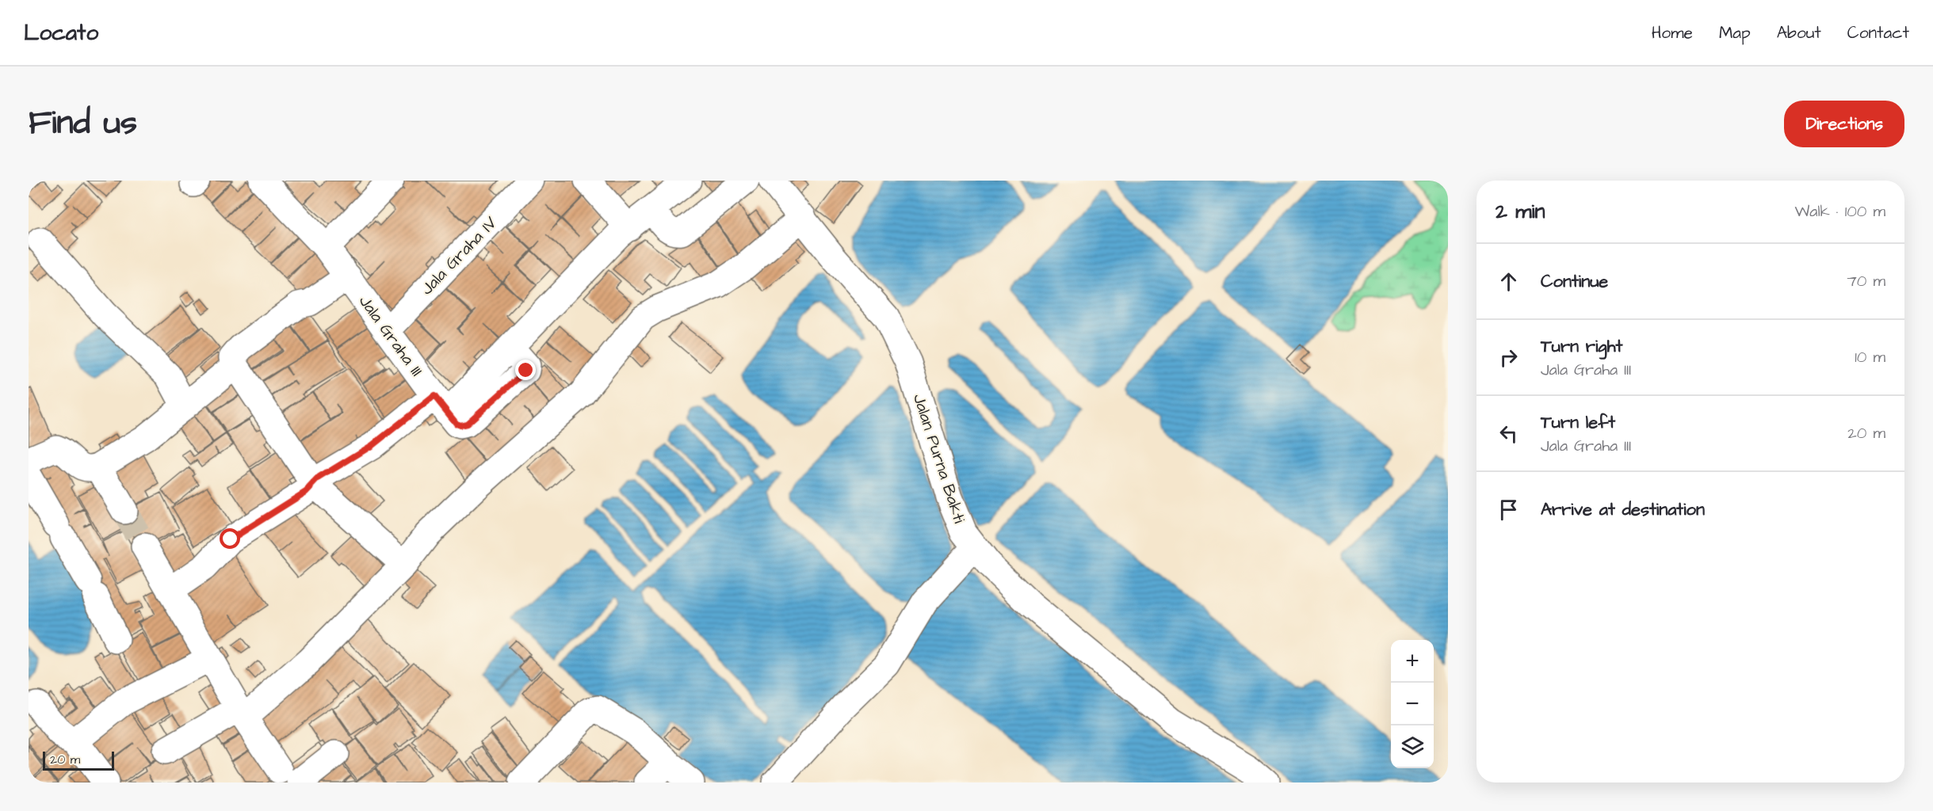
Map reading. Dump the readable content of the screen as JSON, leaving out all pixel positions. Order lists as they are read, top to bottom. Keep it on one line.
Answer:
{"streets":{"street":["Jala Graha IV","Jala Graha III","Jalan Purna Bakti"]},"crossings":[["Jala Graha IV","Jala Graha III"]],"scale_bar":"20 m","page":{"header":"Locato","nav":["Home","Map","About","Contact"],"title":"Find us","buttons":"Directions","heading":["2 min","Walk · 100 m"],"list":[["Continue","70 m"],["Turn right","Jala Graha III","10 m"],["Turn left","Jala Graha III","20 m"],"Arrive at destination"],"map_buttons":["+","−"],"scale":"20 m"}}
